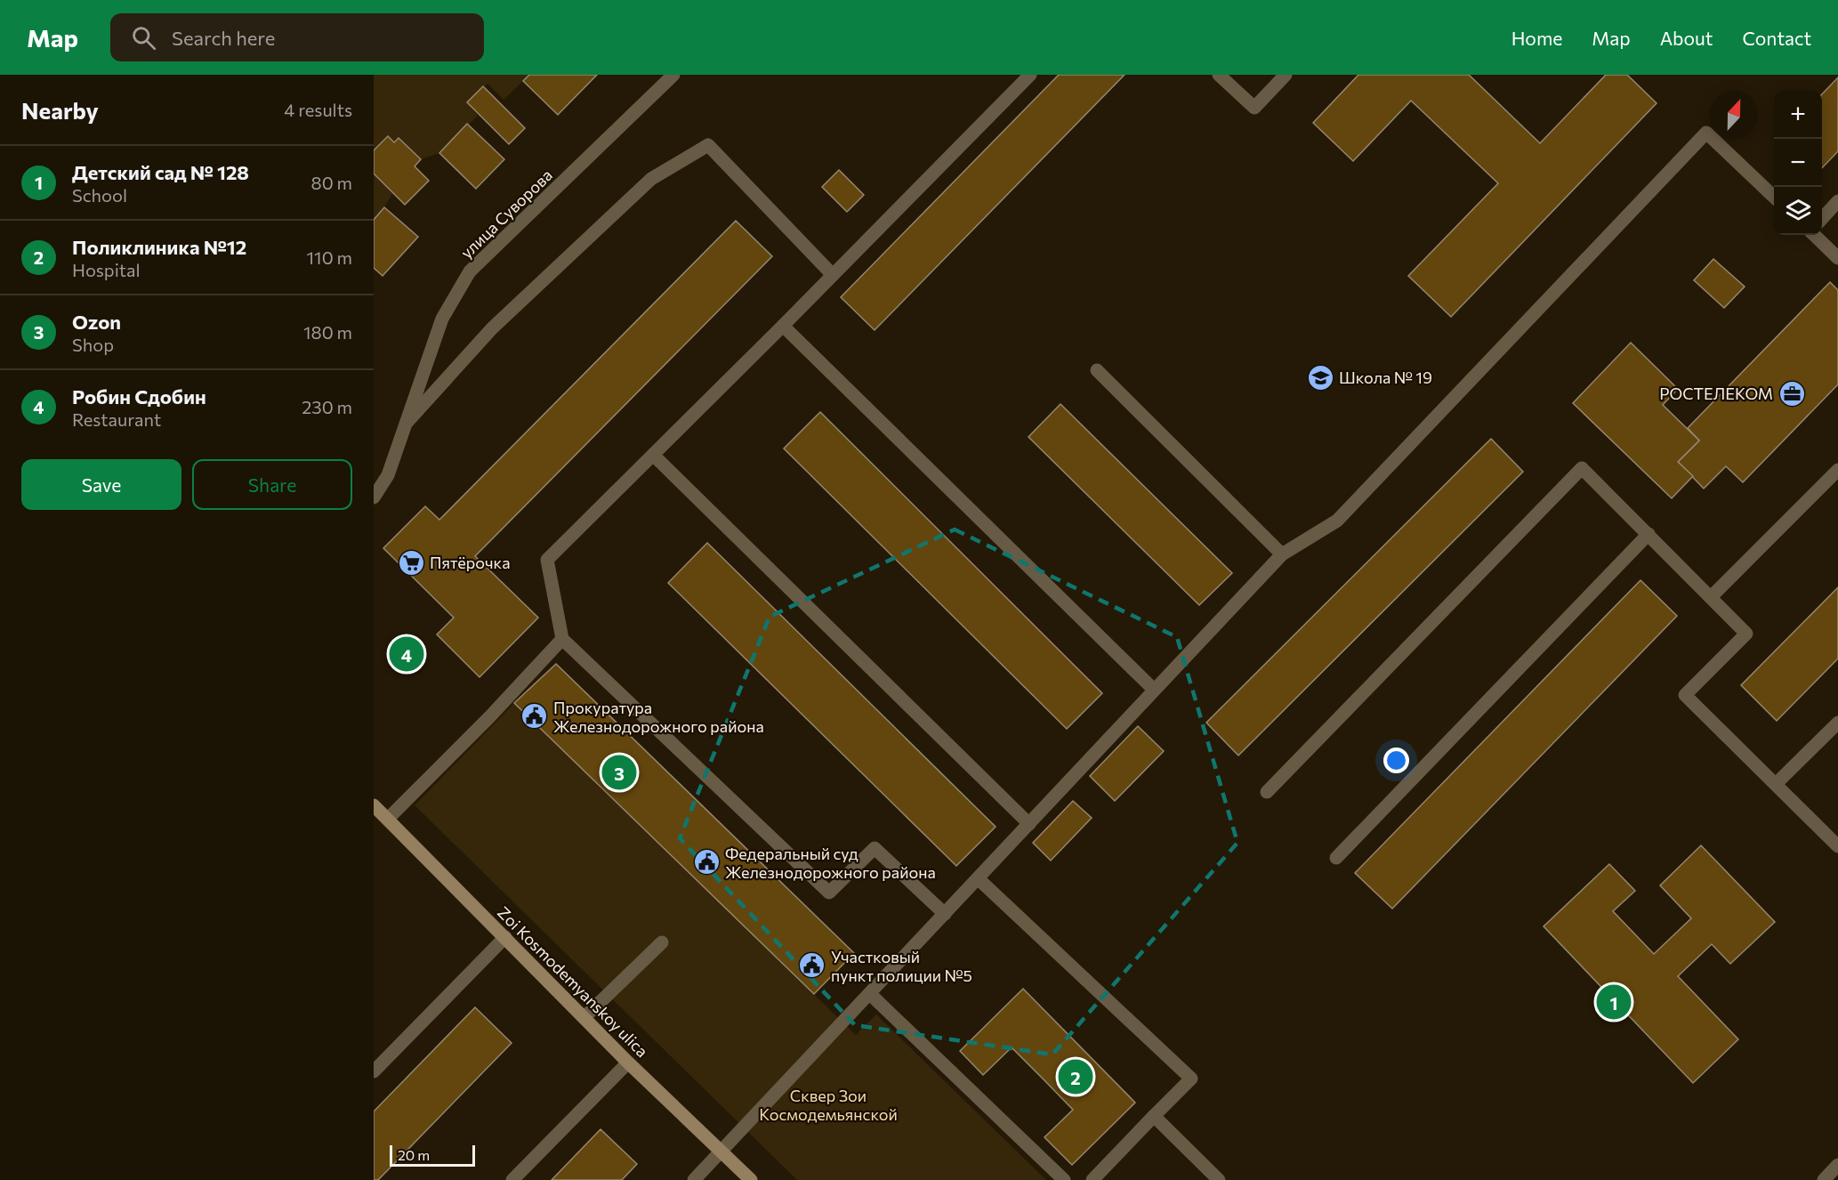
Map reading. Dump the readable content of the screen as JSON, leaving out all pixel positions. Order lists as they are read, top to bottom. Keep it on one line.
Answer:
{"streets":{"street":["улица Суворова","Zoi Kosmodemyanskoy ulica"]},"parks":["Сквер Зои Космодемьянской"],"places":{"school or university":["Школа № 19"],"office":["РОСТЕЛЕКОМ"],"supermarket":["Пятёрочка"],"public building":["Прокуратура Железнодорожного района","Федеральный суд Железнодорожного района","Участковый пункт полиции №5"]},"scale_bar":"20 m","north":"top","page":{"header":"Map","search":"Search here","nav":["Home","Map","About","Contact"],"heading":["Nearby","4 results"],"map_buttons":["+","−"],"list":[{"mark":"1","name":"Детский сад № 128","note":"School","value":"80 m"},{"mark":"2","name":"Поликлиника №12","note":"Hospital","value":"110 m"},{"mark":"3","name":"Ozon","note":"Shop","value":"180 m"},{"mark":"4","name":"Робин Сдобин","note":"Restaurant","value":"230 m"}],"buttons":["Save","Share"],"pins":["4","3","1","2"],"scale":"20 m"}}
